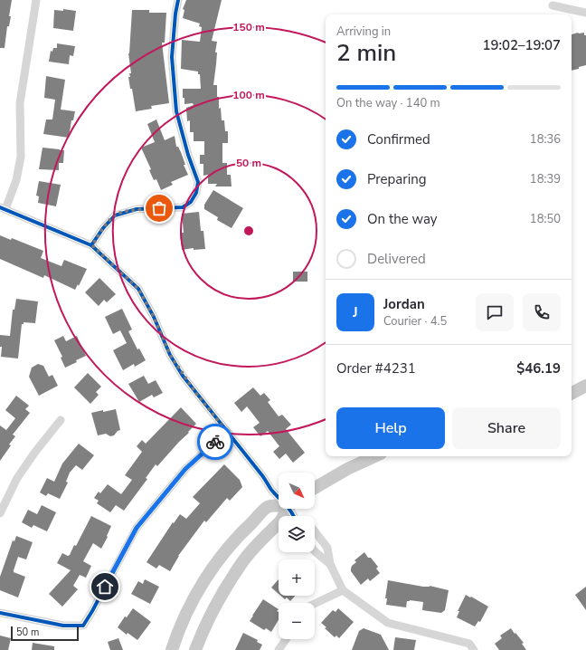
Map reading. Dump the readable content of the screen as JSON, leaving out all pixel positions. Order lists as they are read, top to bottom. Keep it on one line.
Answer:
{"scale_bar":"50 m","north":"bottom right","page":{"heading":["2 min","Arriving in","19:02–19:07"],"panel":["Jordan","Courier · 4.5","Order #4231","$46.19"],"bar":"On the way · 140 m","list":[["Confirmed","18:36"],["Preparing","18:39"],["On the way","18:50"],"Delivered"],"round":"J","buttons":["Help","Share"],"map_buttons":["+","−"],"scale":"50 m"},"rings":["150 m","100 m","50 m"]}
